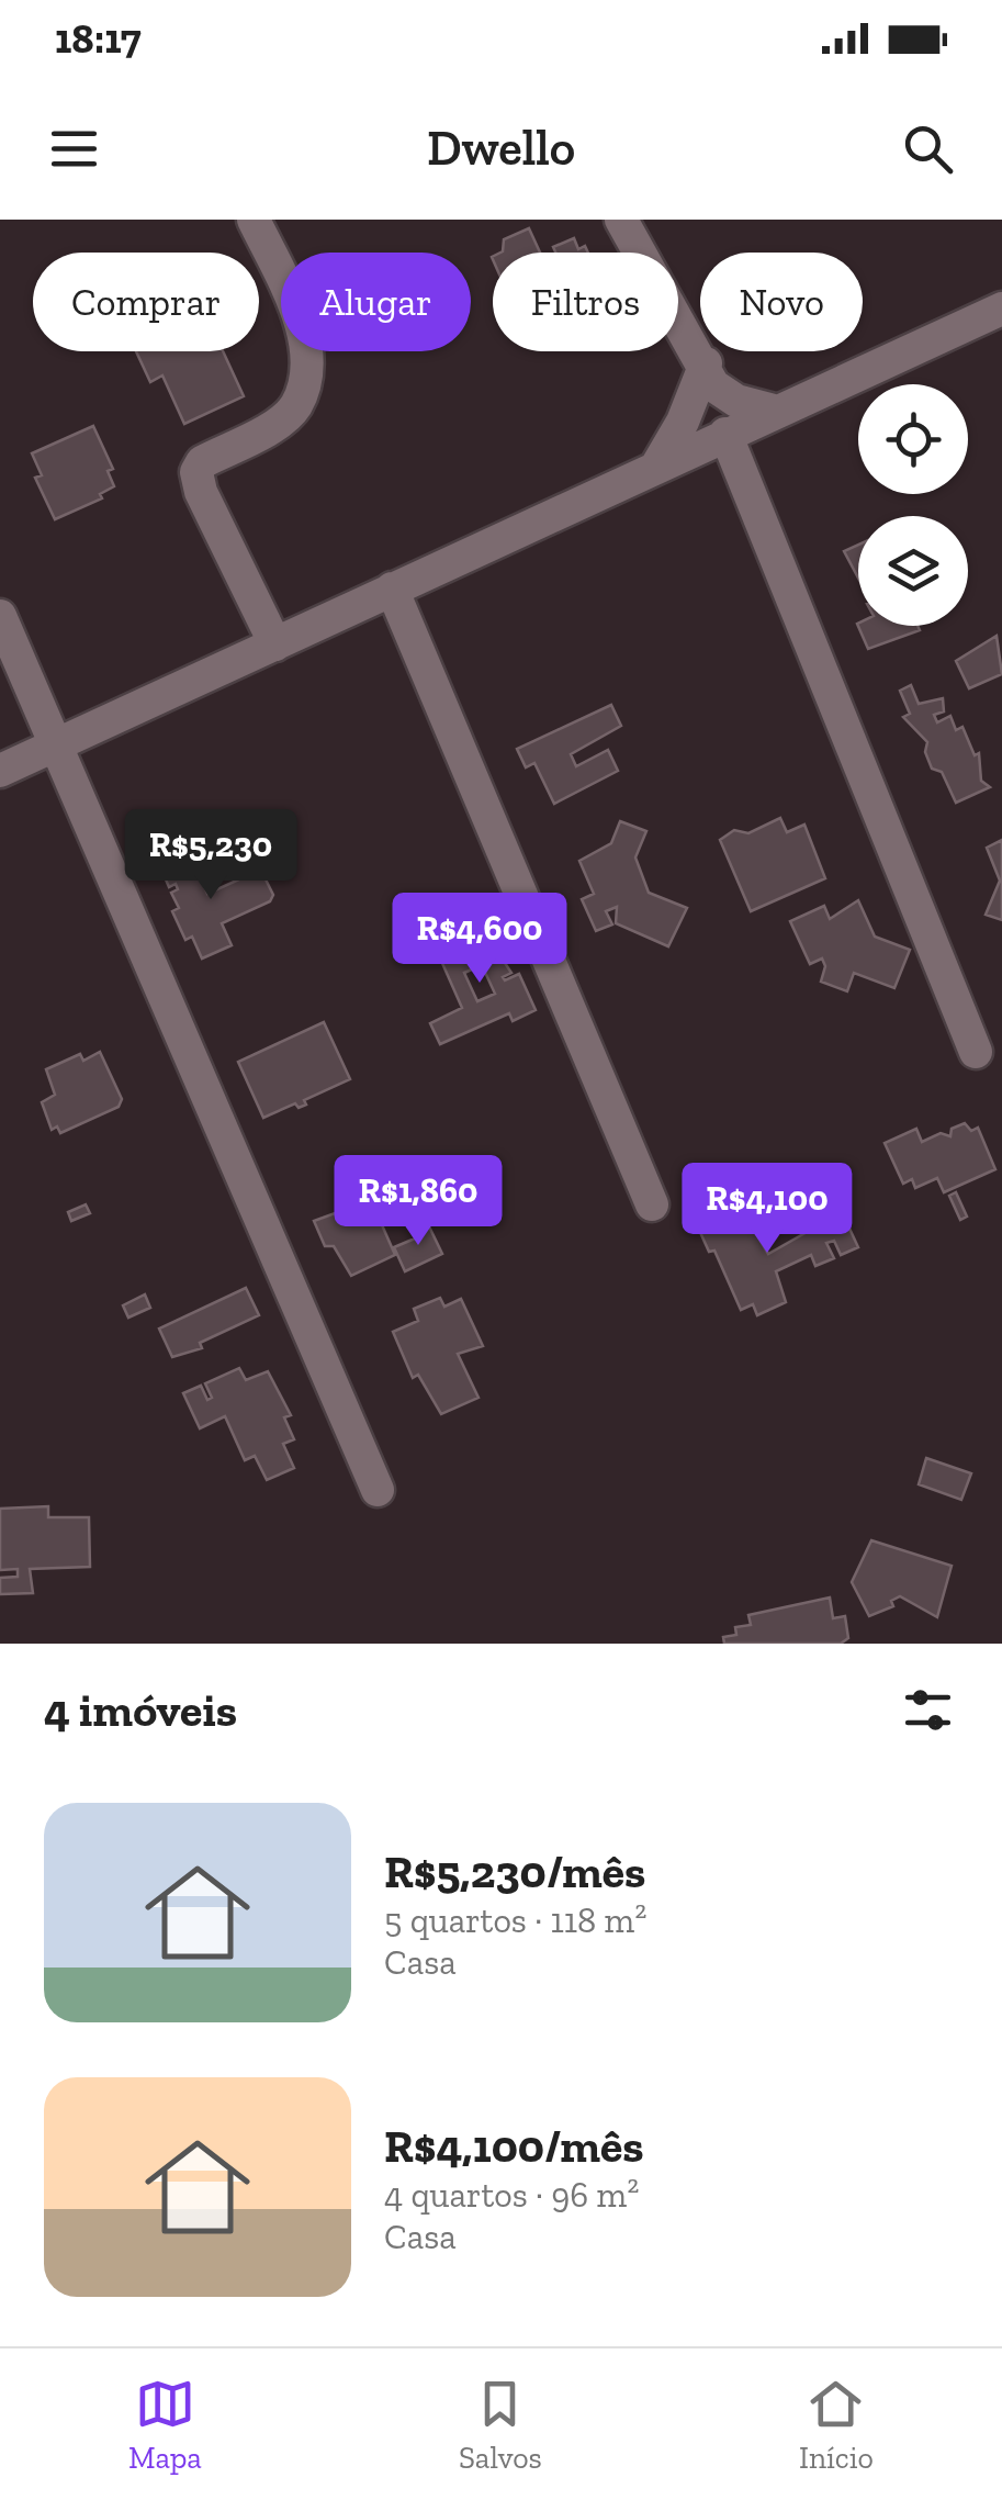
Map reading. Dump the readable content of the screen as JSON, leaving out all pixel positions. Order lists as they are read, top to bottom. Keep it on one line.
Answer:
{"page":{"status":"18:17","header":"Dwello","chip":["Comprar","Alugar","Filtros","Novo"],"price":["R$5,230","R$4,600","R$1,860","R$4,100"],"heading":"4 imóveis","list":[{"name":"R$5,230/mês","note":"5 quartos · 118 m² · Casa"},{"name":"R$4,100/mês","note":"4 quartos · 96 m² · Casa"}],"tabs":["Mapa","Salvos","Início"]}}
